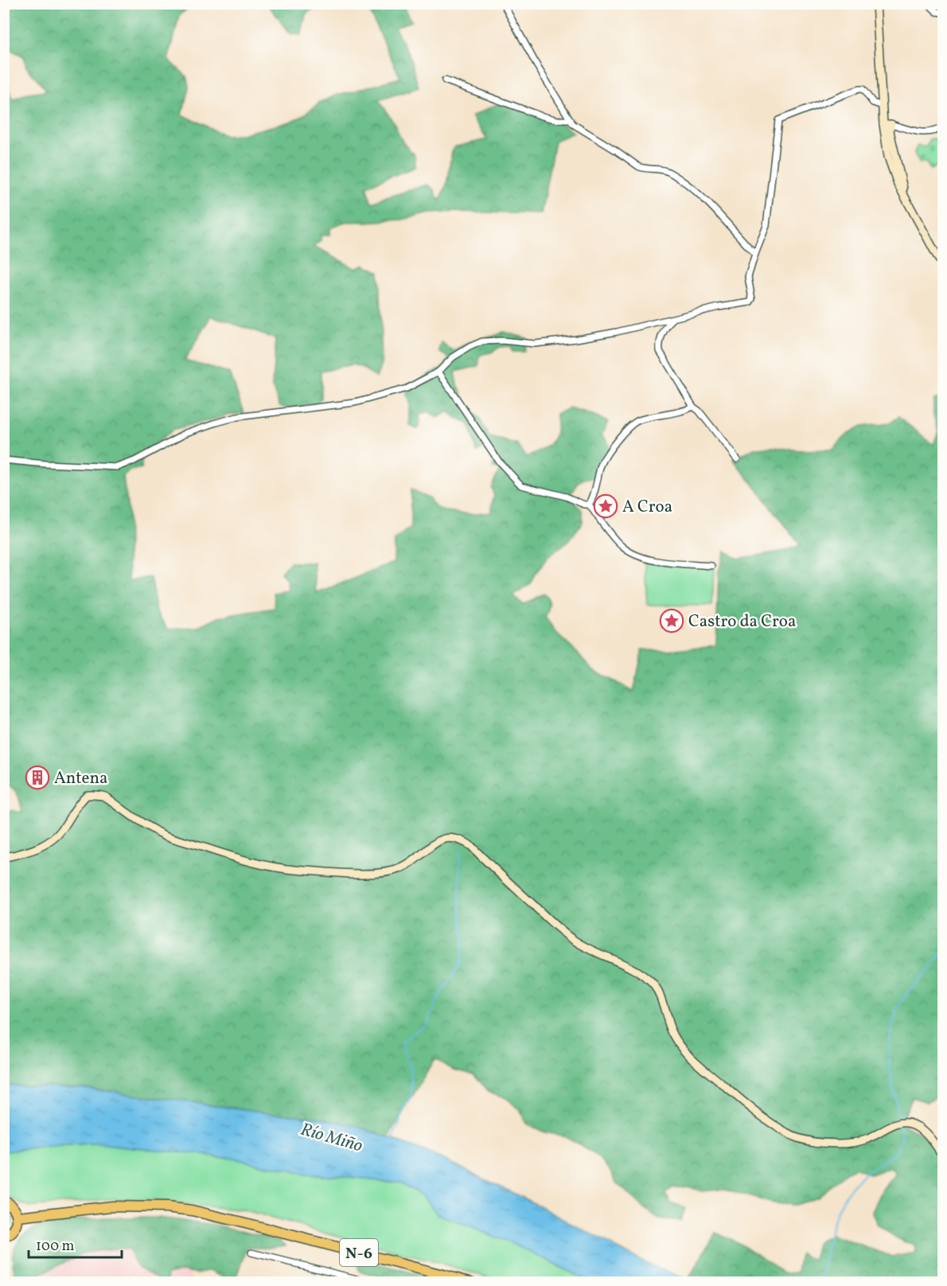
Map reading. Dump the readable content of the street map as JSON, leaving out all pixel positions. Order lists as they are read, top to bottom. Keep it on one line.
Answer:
{"streets":{"highway":["N-6"]},"water":["Río Miño"],"places":{"place":["A Croa","Castro da Croa"],"building":["Antena"]},"scale_bar":"100 m"}
